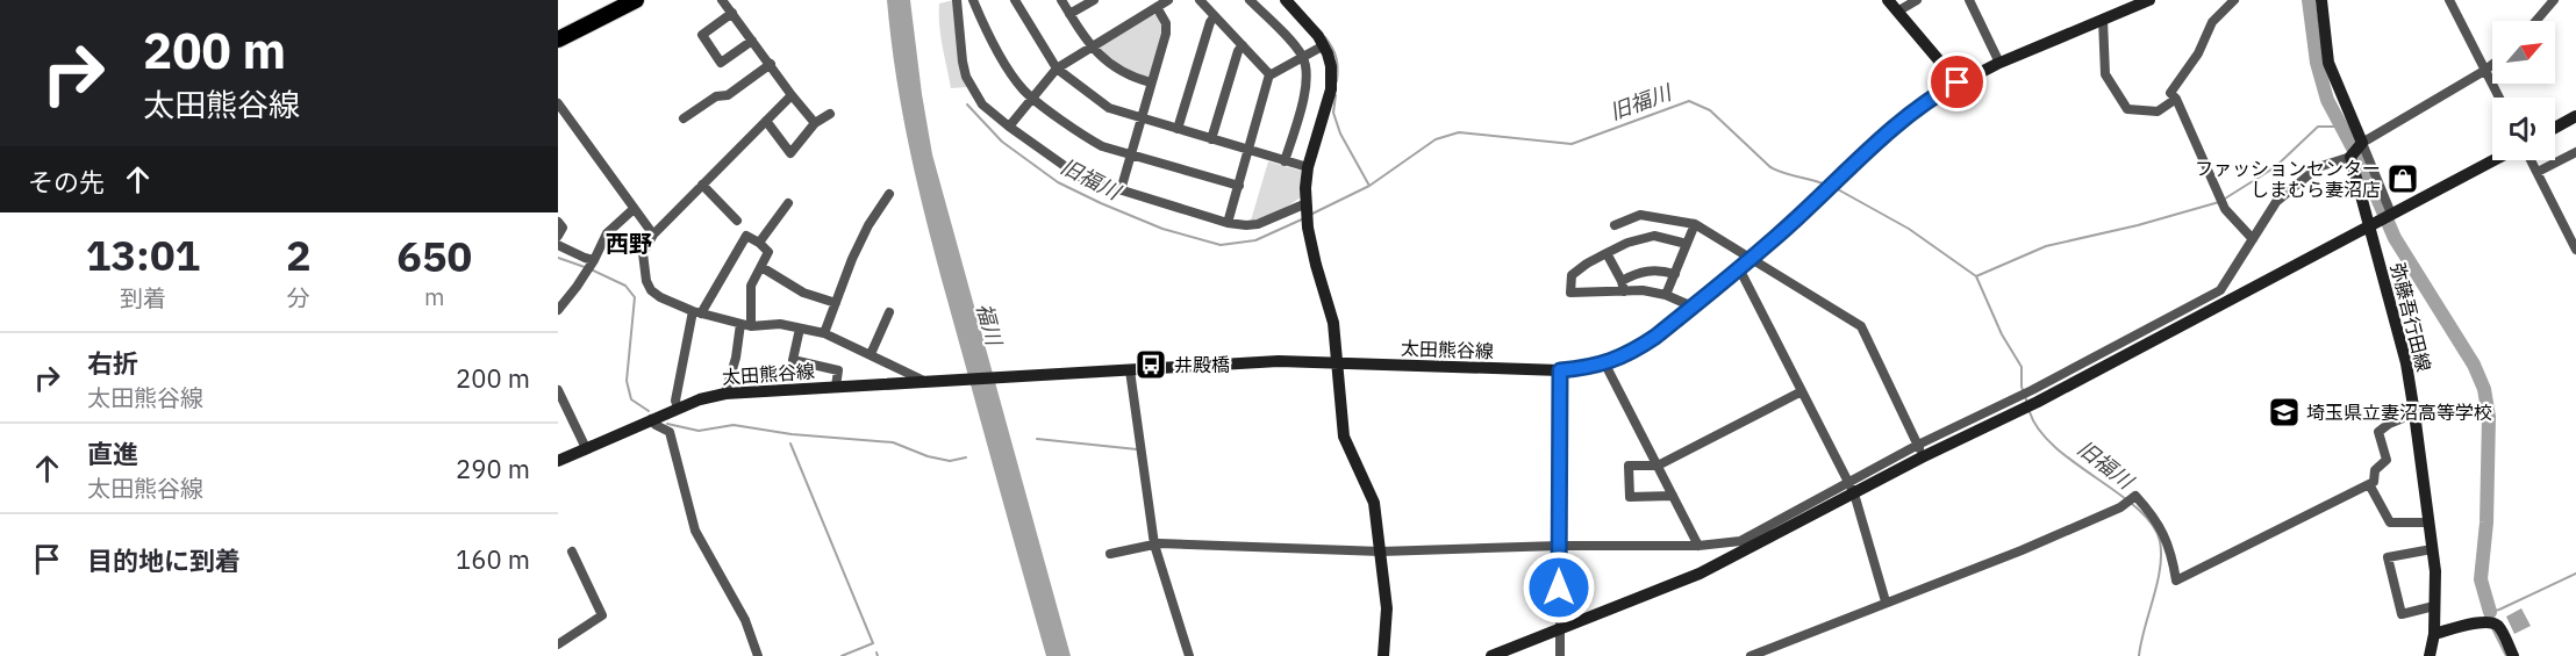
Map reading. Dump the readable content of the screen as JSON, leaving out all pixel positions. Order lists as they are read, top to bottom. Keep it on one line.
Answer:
{"streets":{"main road":["弥藤吾行田線","太田熊谷線"]},"districts":["西野"],"water":["旧福川","福川"],"places":{"shop":["ファッションセンター しまむら妻沼店"],"bus stop":["井殿橋"],"school or university":["埼玉県立妻沼高等学校"]},"north":"top right","page":{"turn":["200 m","太田熊谷線"],"then":"その先","eta":["13:01","到着","2","分","650","m"],"list":[{"name":"右折","note":"太田熊谷線","value":"200 m"},{"name":"直進","note":"太田熊谷線","value":"290 m"},{"name":"目的地に到着","value":"160 m"}]}}
